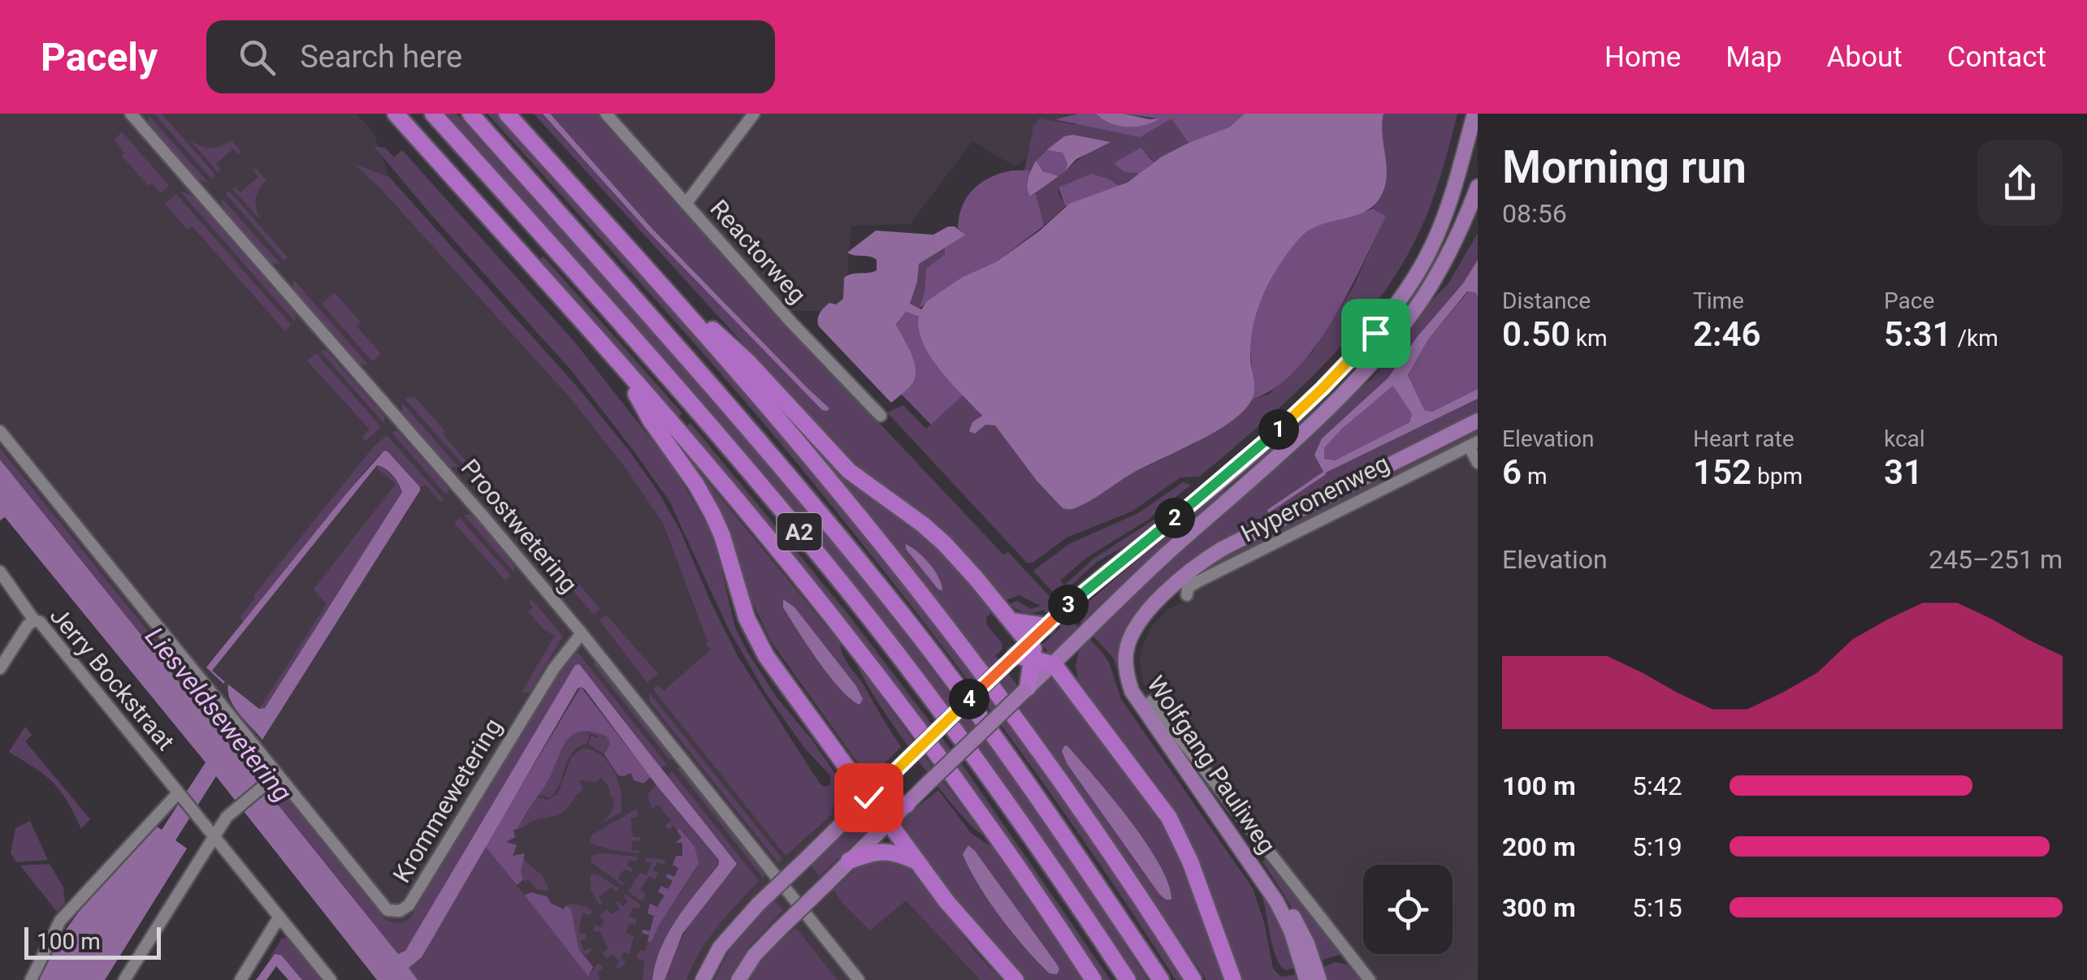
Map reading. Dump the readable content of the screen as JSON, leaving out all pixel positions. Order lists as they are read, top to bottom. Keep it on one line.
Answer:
{"streets":{"highway":["A2"],"main road":["Wolfgang Pauliweg"],"street":["Reactorweg","Hyperonenweg","Proostwetering","Jerry Bockstraat","Krommewetering"]},"crossings":[["Proostwetering","Krommewetering"]],"water":["Liesveldsewetering"],"scale_bar":"100 m","page":{"header":"Pacely","search":"Search here","nav":["Home","Map","About","Contact"],"heading":["Morning run","08:56"],"stats":[["Distance","0.50 km"],["Time","2:46"],["Pace","5:31 /km"],["Elevation","6 m"],["Heart rate","152 bpm"],["kcal","31"]],"pins":["1","2","3","4"],"chart":["Elevation","245–251 m"],"list":[{"name":"100 m","note":"5:42"},{"name":"200 m","note":"5:19"},{"name":"300 m","note":"5:15"}],"scale":"100 m"}}
